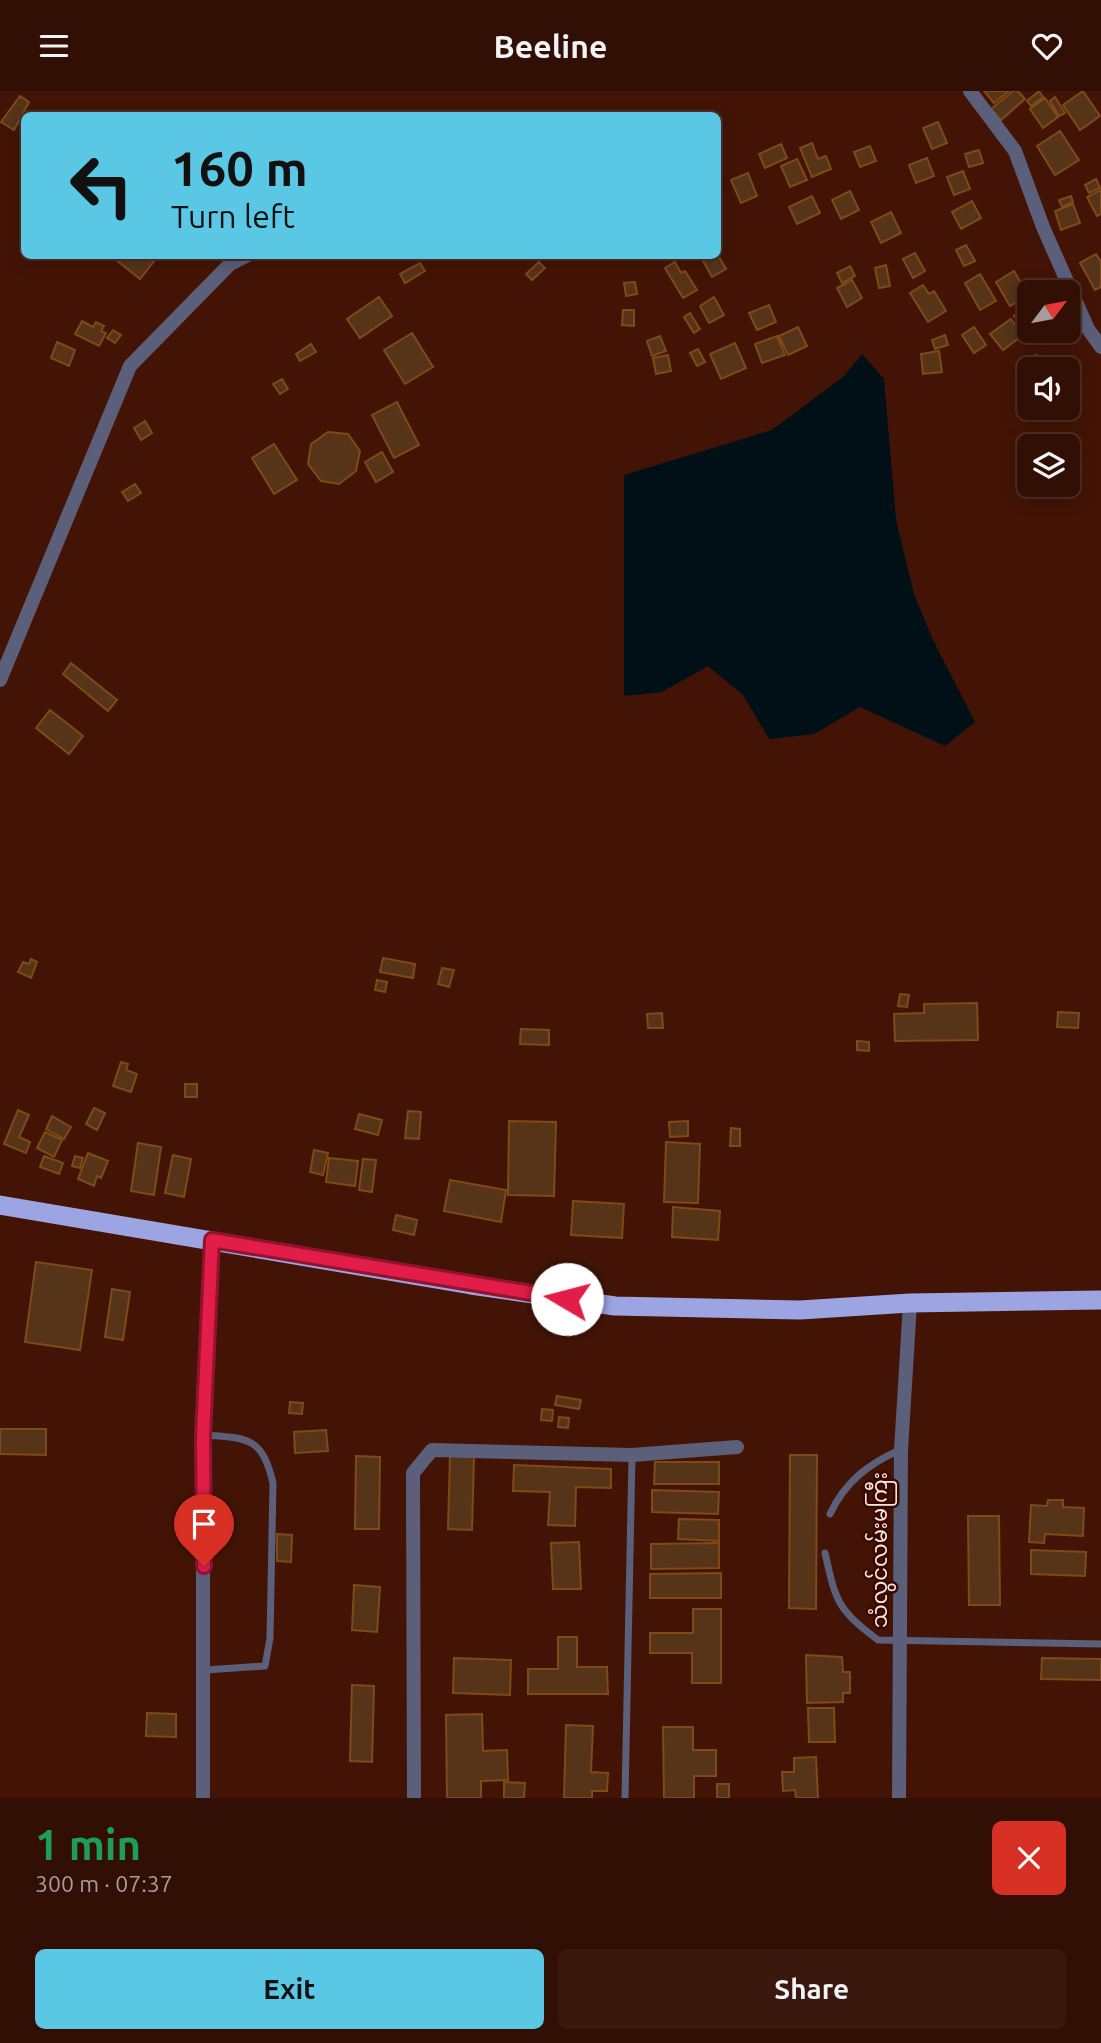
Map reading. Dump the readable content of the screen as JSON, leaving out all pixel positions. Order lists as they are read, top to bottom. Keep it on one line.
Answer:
{"streets":{"street":["သံလွင်လမ်းမကြီး"]},"north":"top right","page":{"header":"Beeline","turn":["160 m","Turn left"],"heading":["1 min","300 m · 07:37"],"buttons":["Exit","Share"]}}
